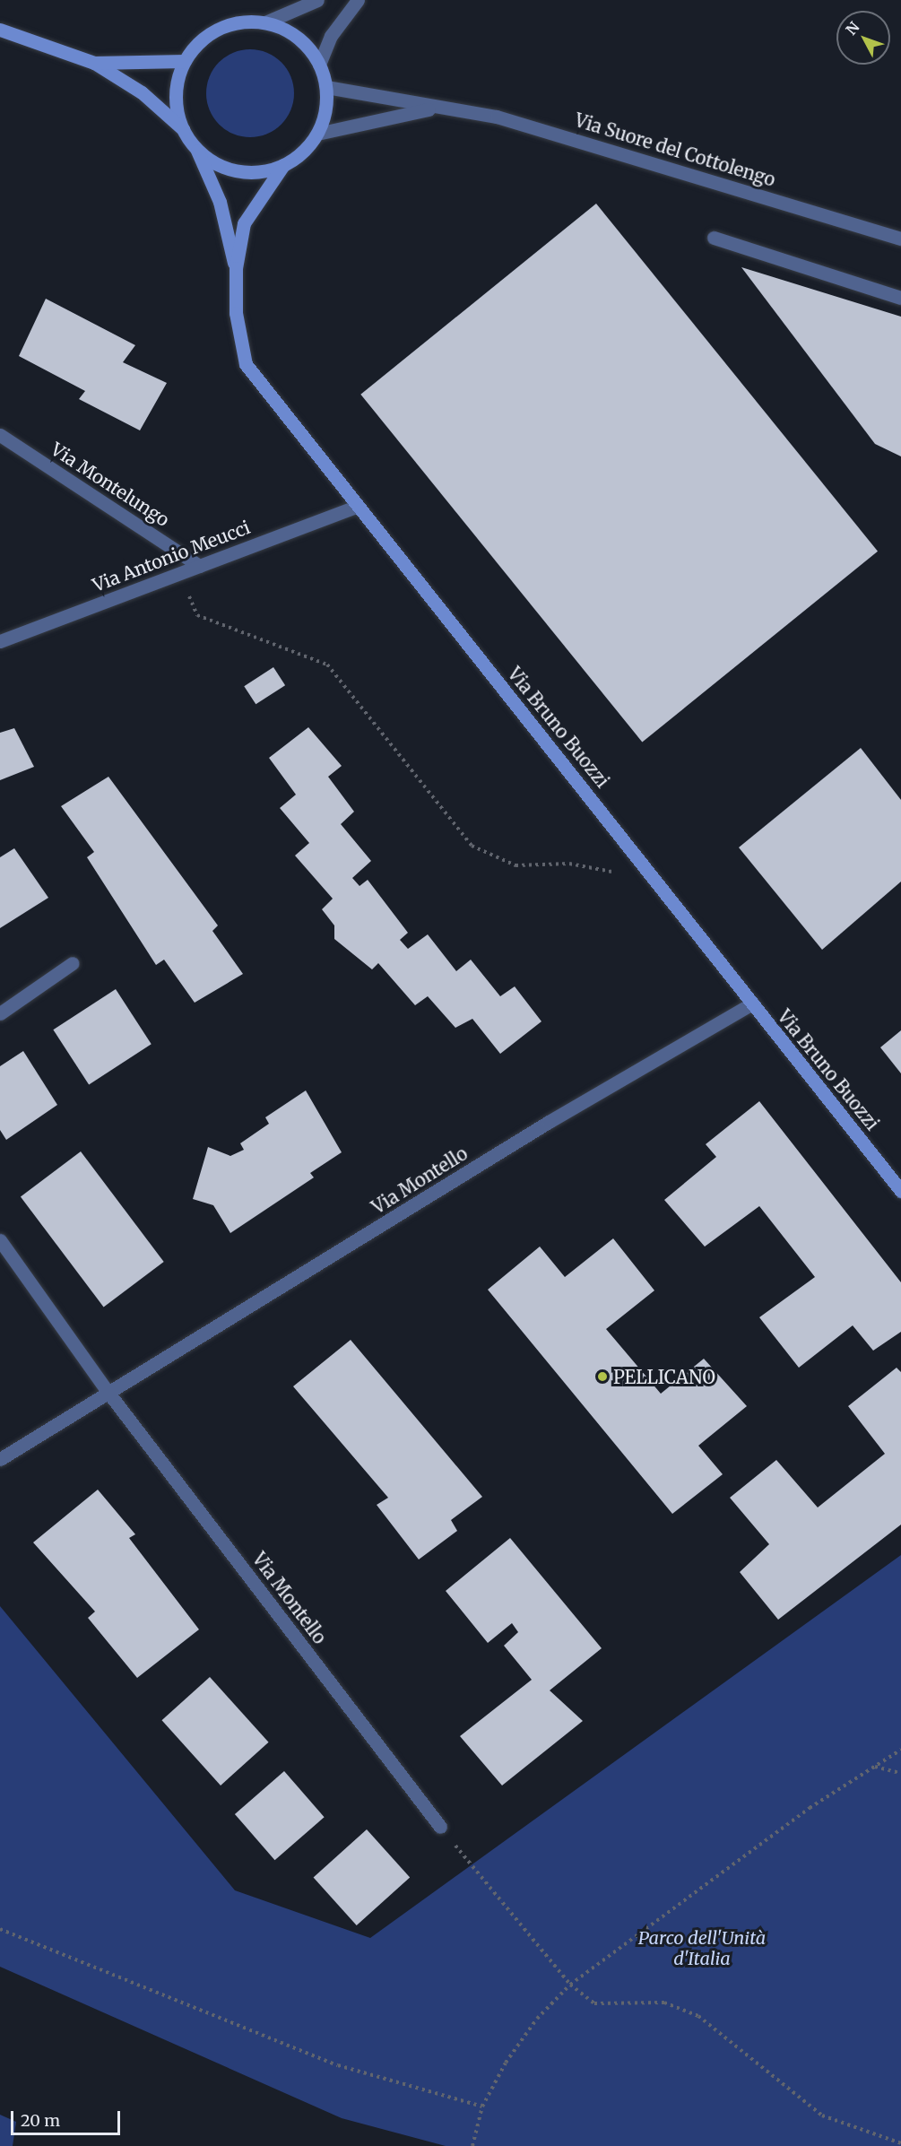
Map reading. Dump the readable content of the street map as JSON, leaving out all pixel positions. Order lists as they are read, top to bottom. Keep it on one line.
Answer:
{"streets":{"street":["Via Suore del Cottolengo","Via Montelungo","Via Antonio Meucci","Via Bruno Buozzi","Via Montello"]},"crossings":[["Via Suore del Cottolengo","Via Bruno Buozzi"],["Via Montelungo","Via Antonio Meucci"],["Via Antonio Meucci","Via Bruno Buozzi"],["Via Bruno Buozzi","Via Montello"]],"parks":["Parco dell'Unità d'Italia"],"places":["PELLICANO"],"scale_bar":"20 m","north":"top left"}
